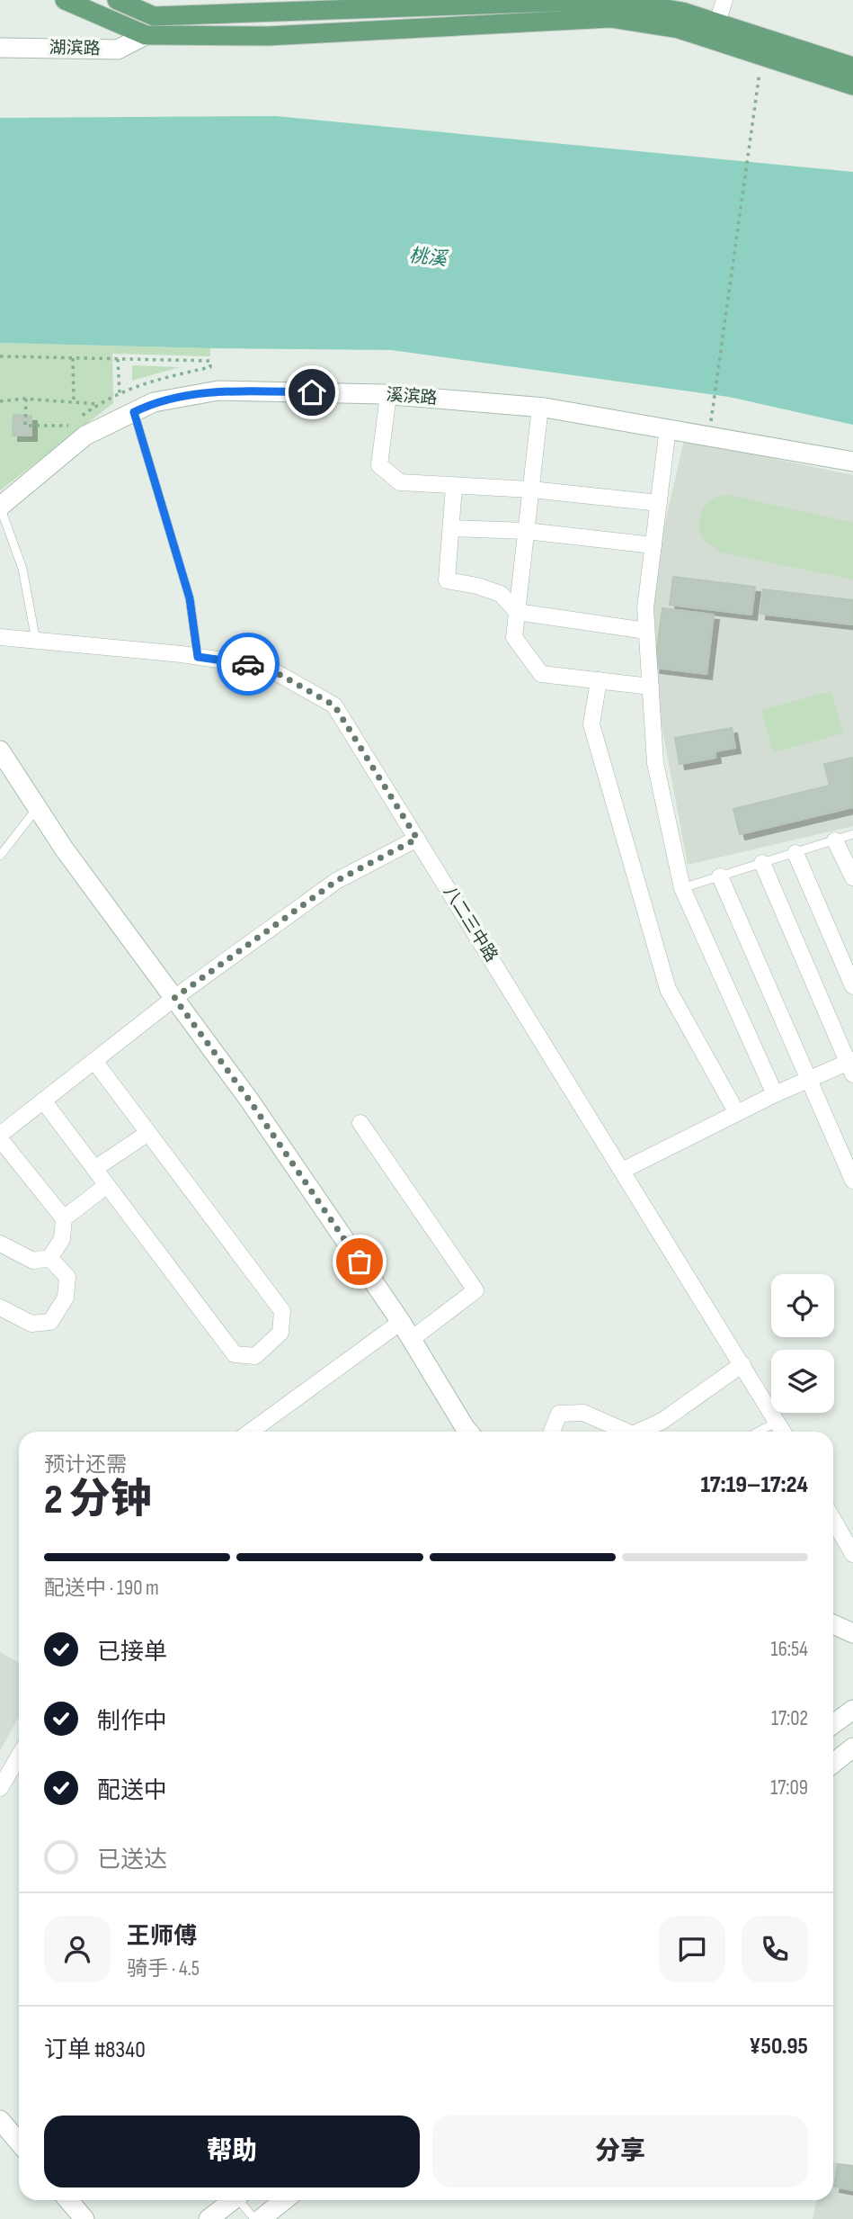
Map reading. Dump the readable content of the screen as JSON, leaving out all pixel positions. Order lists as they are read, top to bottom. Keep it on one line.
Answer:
{"streets":{"main road":["湖滨路","溪滨路"],"street":["八二三中路"]},"water":["桃溪"],"page":{"heading":["2 分钟","预计还需","17:19–17:24"],"panel":["王师傅","骑手 · 4.5","订单 #8340","¥50.95"],"bar":"配送中 · 190 m","list":[["已接单","16:54"],["制作中","17:02"],["配送中","17:09"],"已送达"],"buttons":["帮助","分享"]}}
